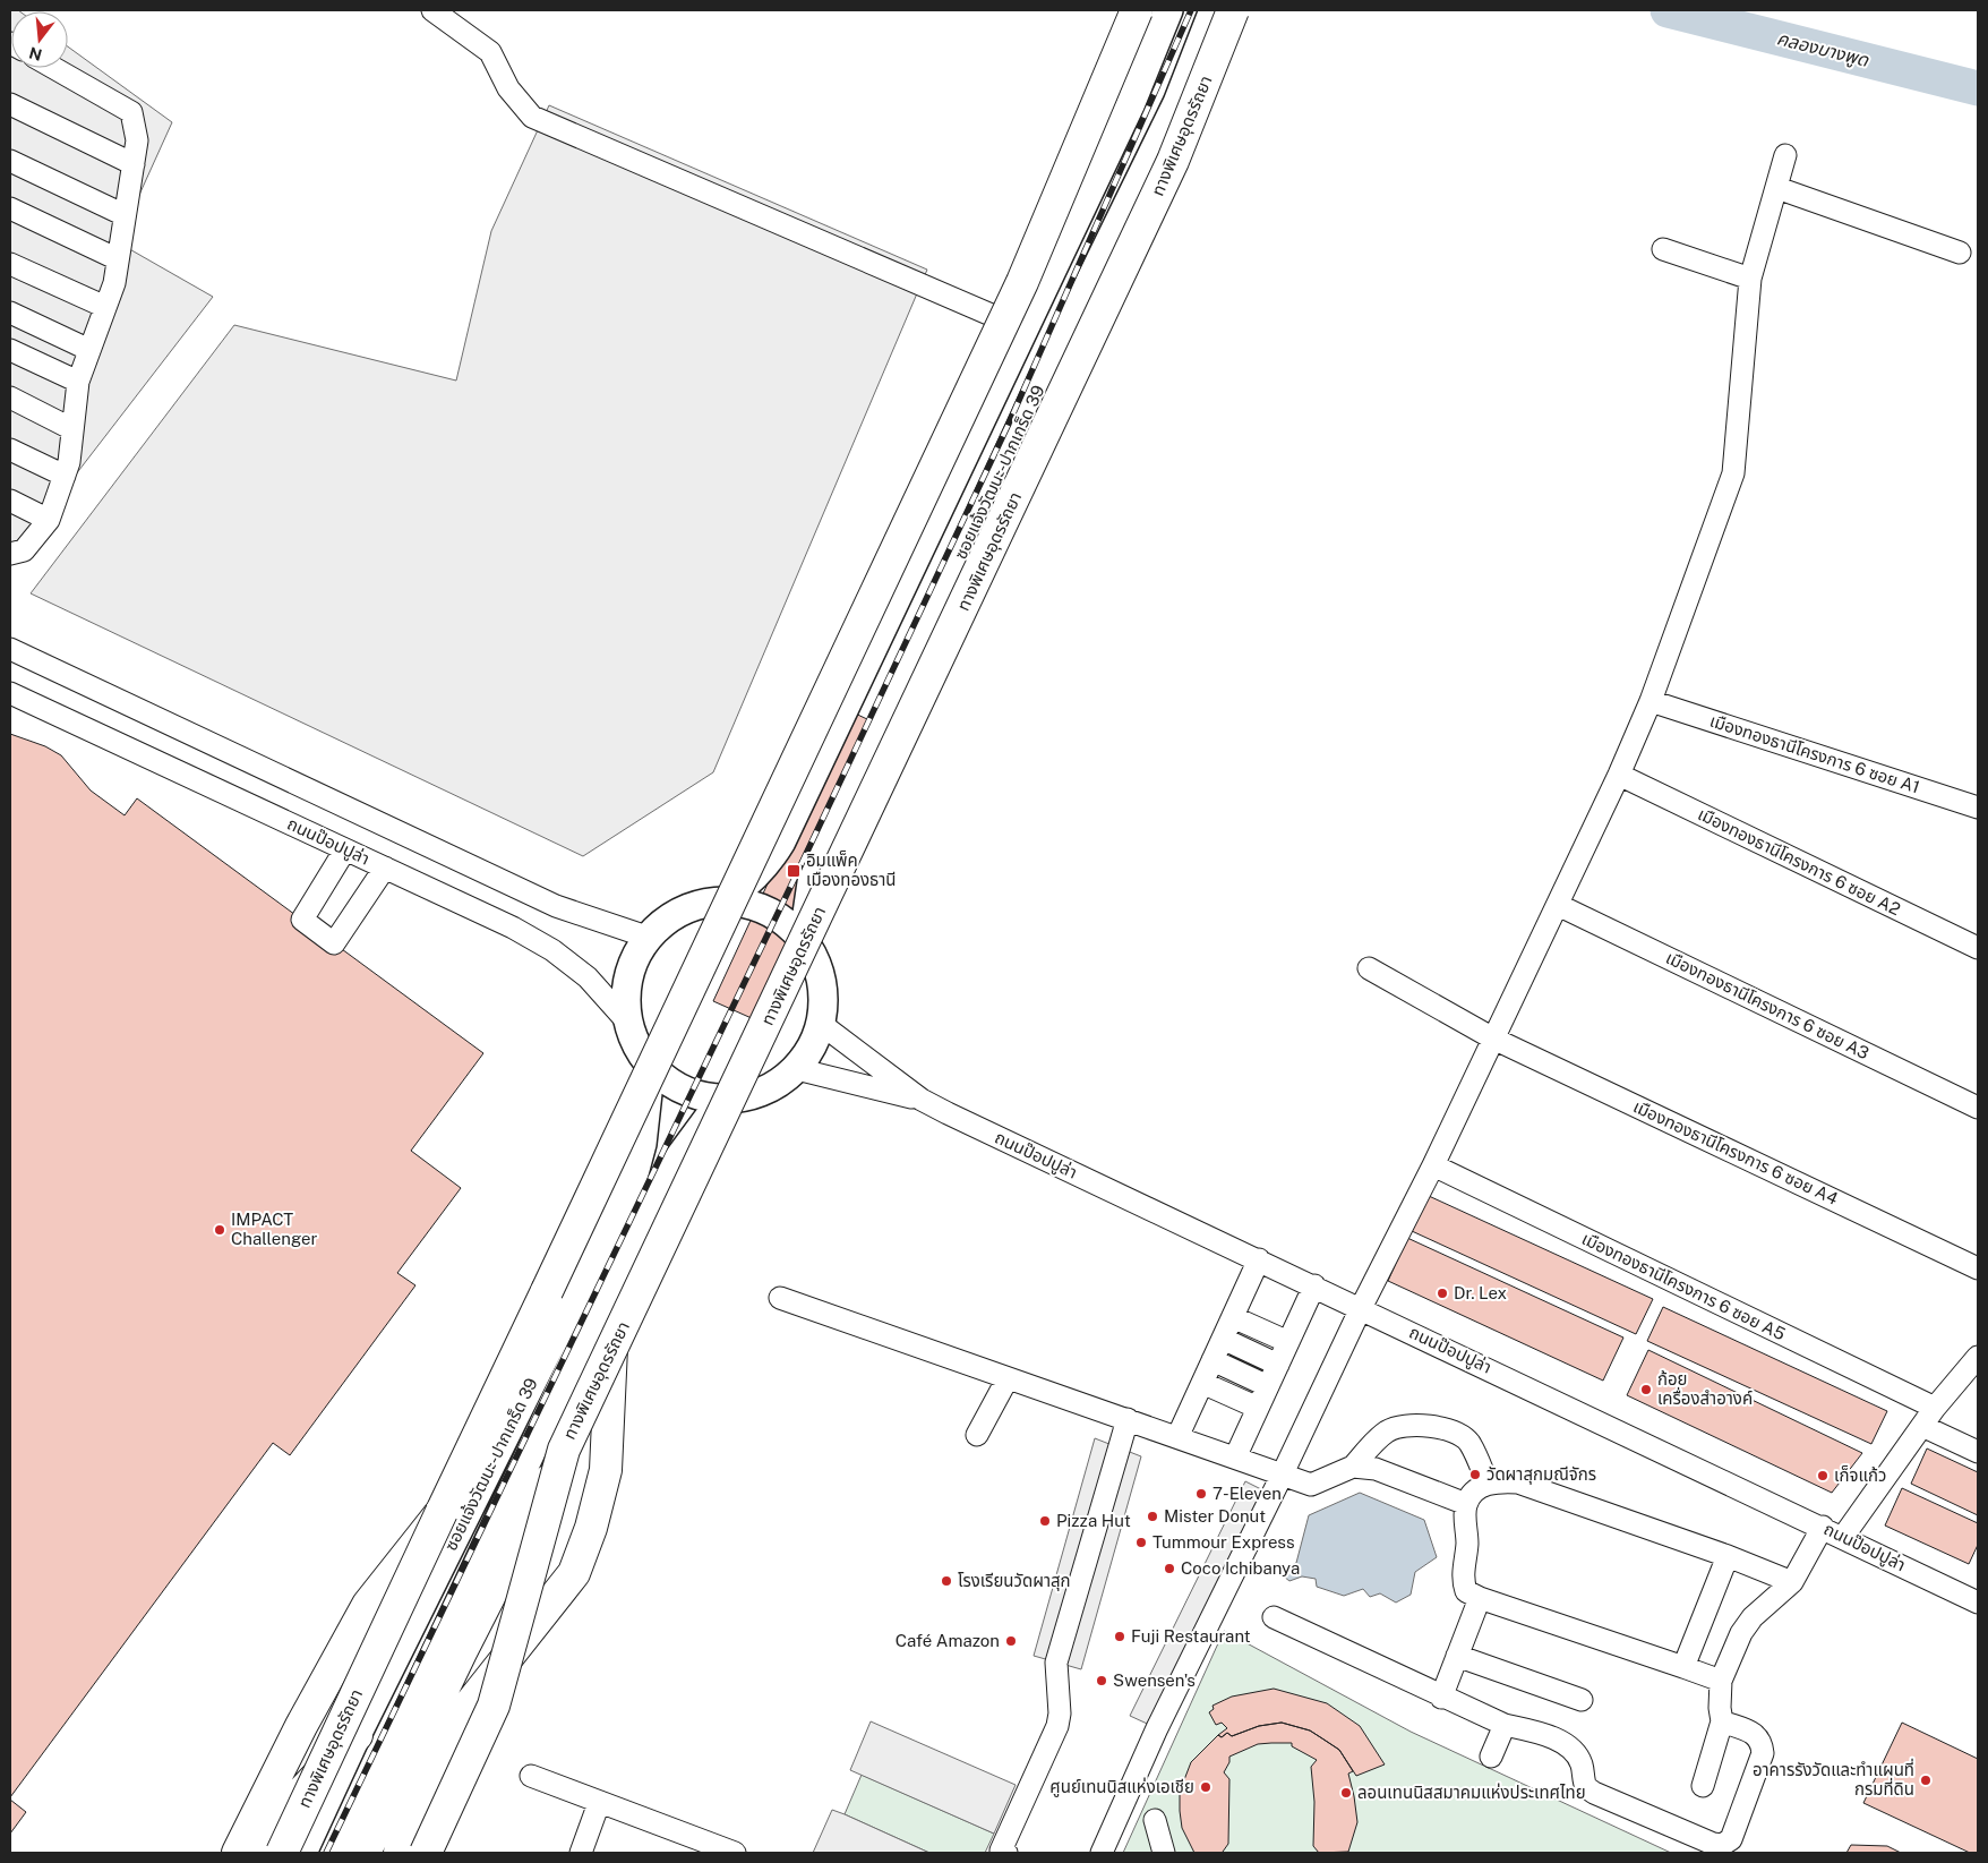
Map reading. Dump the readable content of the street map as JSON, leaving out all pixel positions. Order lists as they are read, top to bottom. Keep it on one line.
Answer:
{"streets":{"highway":["ทางพิเศษอุดรรัถยา"],"main road":["ซอยแจ้งวัฒนะ-ปากเกร็ด 39"],"street":["เมืองทองธานีโครงการ 6 ซอย A1","ถนนป๊อปปูล่า","เมืองทองธานีโครงการ 6 ซอย A2","เมืองทองธานีโครงการ 6 ซอย A3","เมืองทองธานีโครงการ 6 ซอย A4","เมืองทองธานีโครงการ 6 ซอย A5"]},"crossings":[["ซอยแจ้งวัฒนะ-ปากเกร็ด 39","ถนนป๊อปปูล่า"]],"water":["คลองบางพูด"],"places":{"transit":["อิมแพ็ค เมืองทองธานี"],"other":["IMPACT Challenger","Dr. Lex","ก้อย เครื่องสำอางค์","วัดผาสุกมณีจักร","เก็จแก้ว","7-Eleven","Mister Donut","Pizza Hut","Tummour Express","Coco Ichibanya","โรงเรียนวัดผาสุก","Fuji Restaurant","Café Amazon","Swensen's","อาคารรังวัดและทำแผนที่ กรมที่ดิน","ศูนย์เทนนิสแห่งเอเชีย","ลอนเทนนิสสมาคมแห่งประเทศไทย"]},"north":"bottom"}
